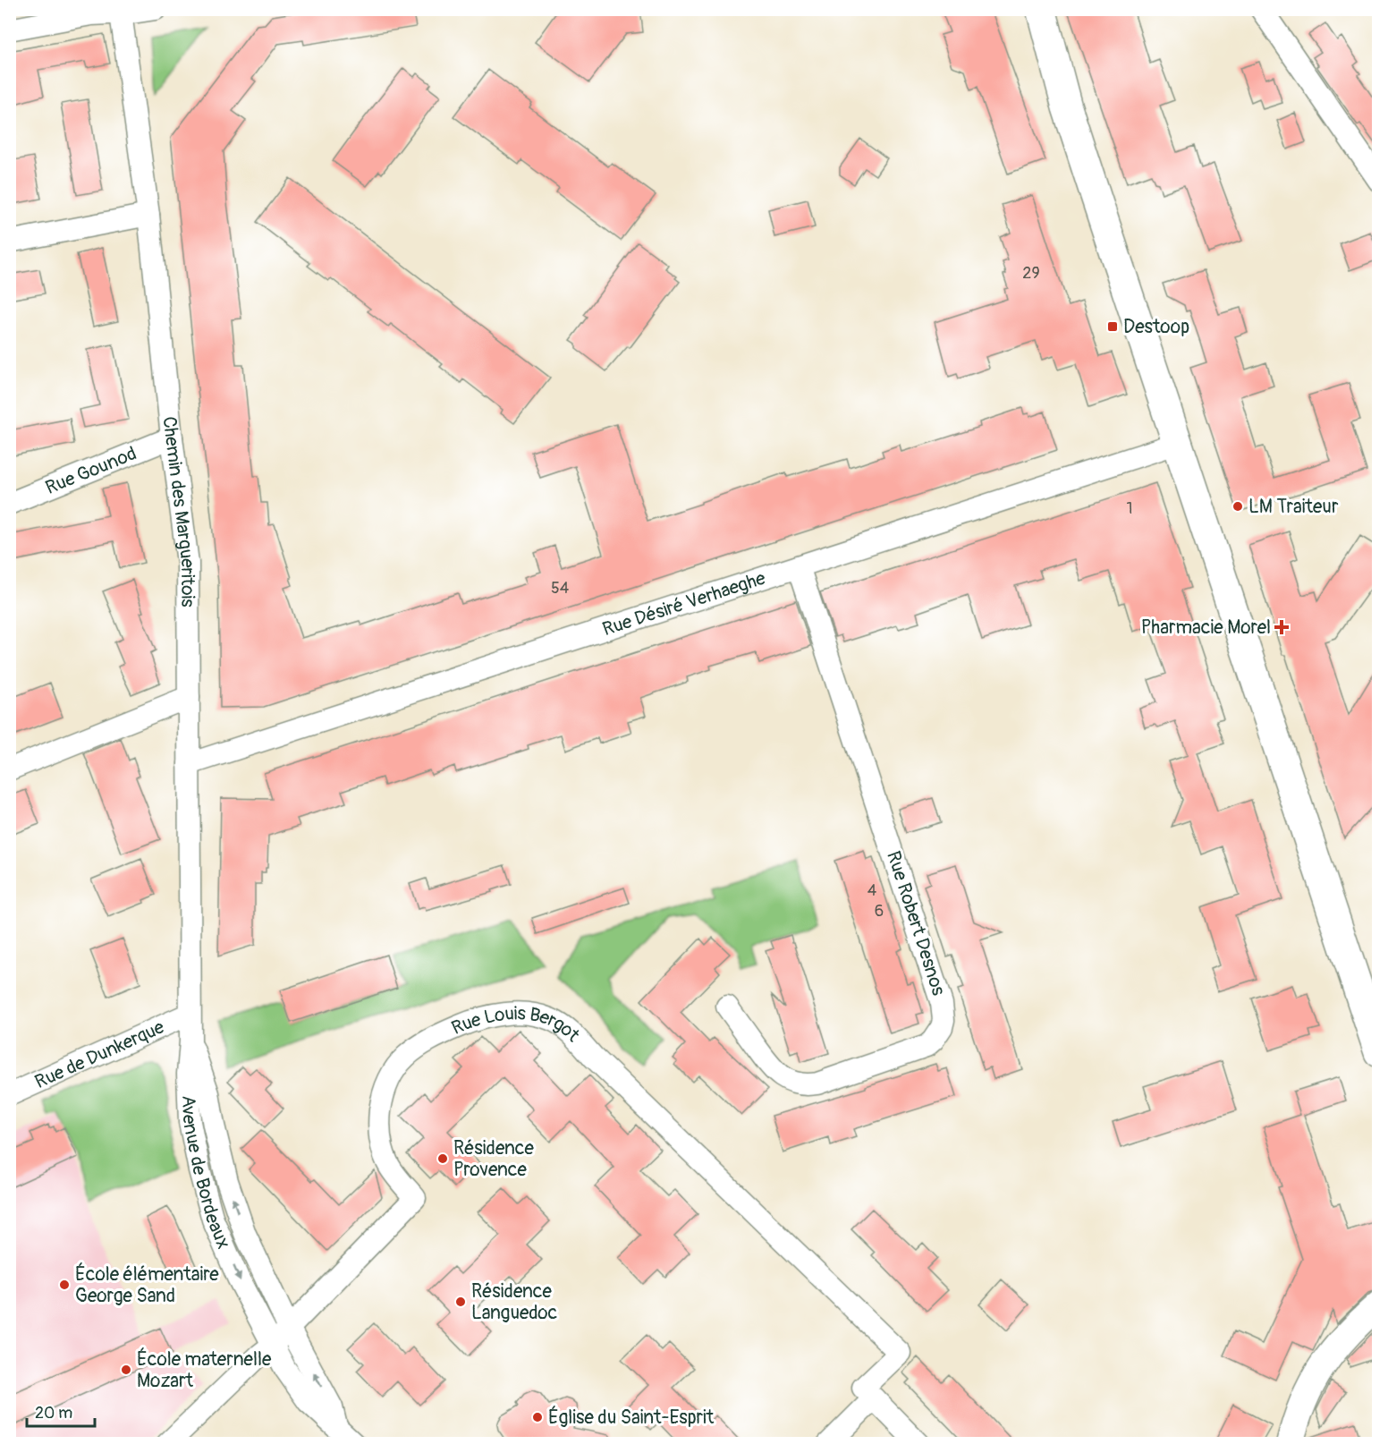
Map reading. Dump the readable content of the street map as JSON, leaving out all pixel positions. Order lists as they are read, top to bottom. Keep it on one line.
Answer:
{"streets":{"street":["Rue Gounod","Chemin des Margueritois","Rue Désiré Verhaeghe","Rue Robert Desnos","Rue Louis Bergot","Rue de Dunkerque","Avenue de Bordeaux"]},"crossings":[["Rue Gounod","Chemin des Margueritois"],["Chemin des Margueritois","Rue Désiré Verhaeghe"],["Chemin des Margueritois","Rue de Dunkerque"],["Chemin des Margueritois","Avenue de Bordeaux"],["Rue Désiré Verhaeghe","Rue Robert Desnos"],["Rue Louis Bergot","Avenue de Bordeaux"],["Rue de Dunkerque","Avenue de Bordeaux"]],"places":{"transit":["Destoop"],"other":["LM Traiteur","Résidence Provence","École élémentaire George Sand","Résidence Languedoc","École maternelle Mozart","Église du Saint-Esprit"],"health":["Pharmacie Morel"]},"house_numbers":["29","1","54","4","6"],"scale_bar":"20 m"}
